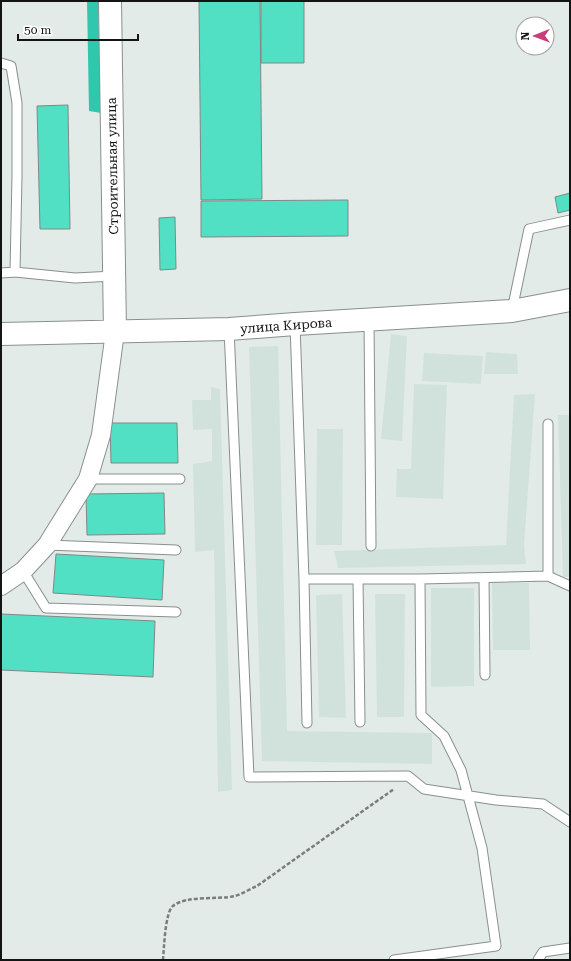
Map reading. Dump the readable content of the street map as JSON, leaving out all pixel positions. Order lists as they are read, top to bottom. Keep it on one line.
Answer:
{"streets":{"street":["Строительная улица","улица Кирова"]},"crossings":[["Строительная улица","улица Кирова"]],"scale_bar":"50 m","north":"left"}
